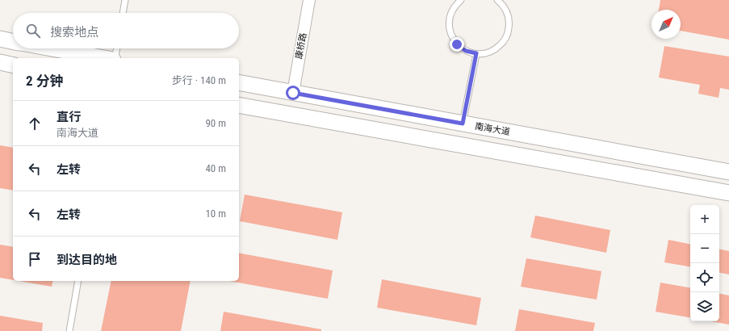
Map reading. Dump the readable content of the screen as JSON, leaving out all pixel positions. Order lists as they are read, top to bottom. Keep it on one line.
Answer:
{"streets":{"main road":["南海大道"],"street":["康桥路"]},"crossings":[["康桥路","南海大道"]],"north":"top right","page":{"search":"搜索地点","heading":["2 分钟","步行 · 140 m"],"list":[["直行","南海大道","90 m"],["左转","40 m"],["左转","10 m"],"到达目的地"],"map_buttons":["+","−"]}}
